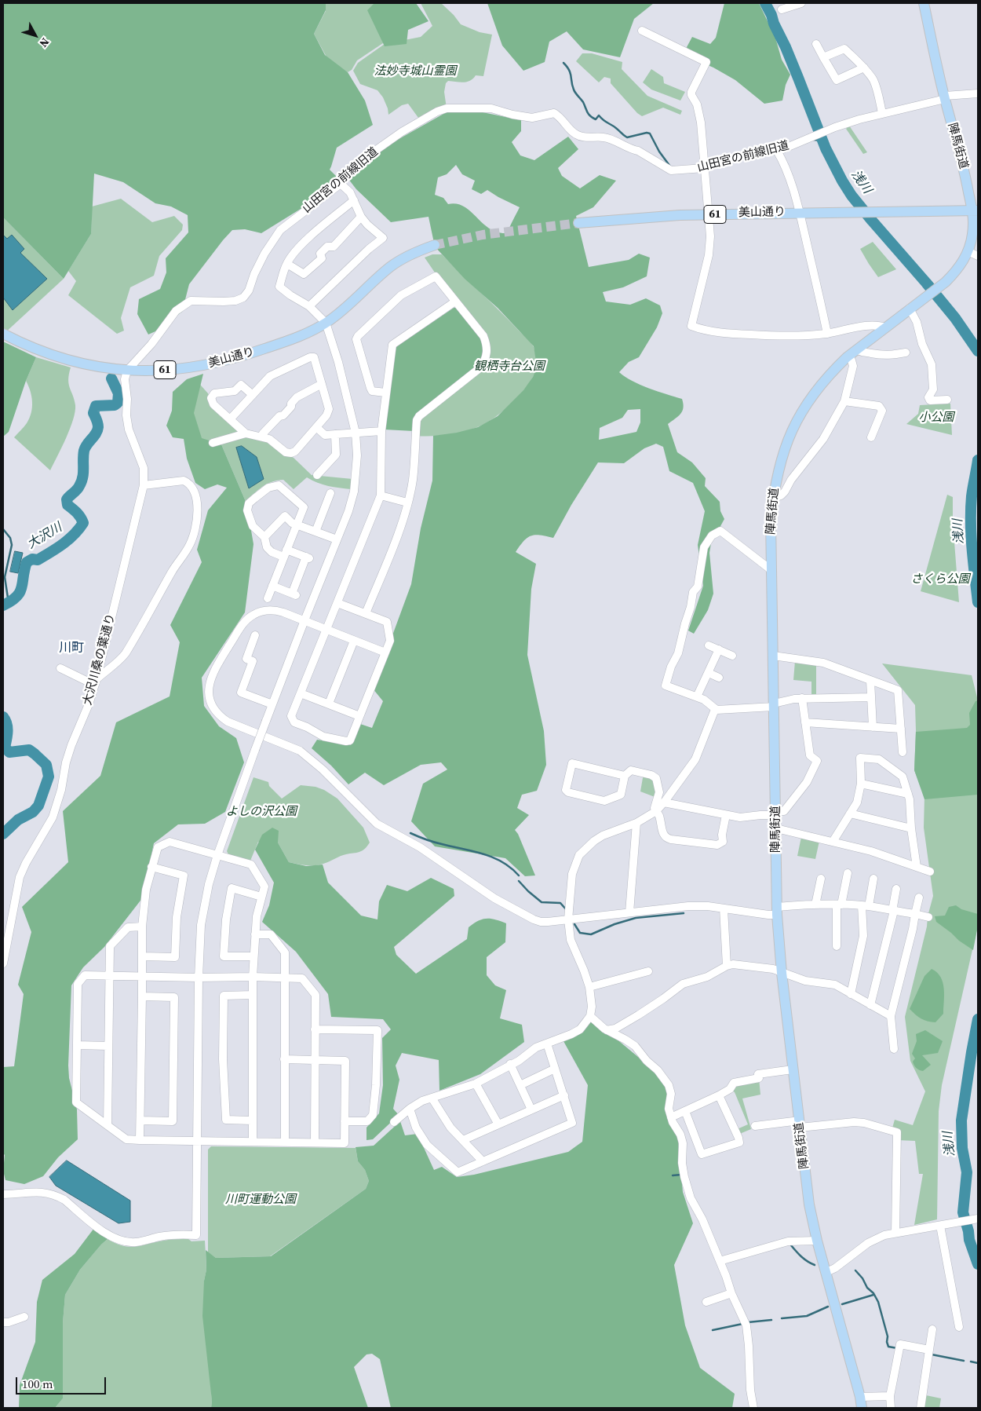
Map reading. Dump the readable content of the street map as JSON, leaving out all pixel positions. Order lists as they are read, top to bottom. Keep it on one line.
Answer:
{"streets":{"main road":["陣馬街道","美山通り","61"],"street":["山田宮の前線旧道","大沢川桑の葉通り"]},"crossings":[["陣馬街道","山田宮の前線旧道"],["陣馬街道","美山通り"],["山田宮の前線旧道","美山通り"],["山田宮の前線旧道","大沢川桑の葉通り"],["美山通り","大沢川桑の葉通り"]],"districts":["川町"],"water":["浅川","大沢川"],"parks":["法妙寺城山霊園","観栖寺台公園","小公園","さくら公園","よしの沢公園","川町運動公園"],"scale_bar":"100 m","north":"bottom right"}
